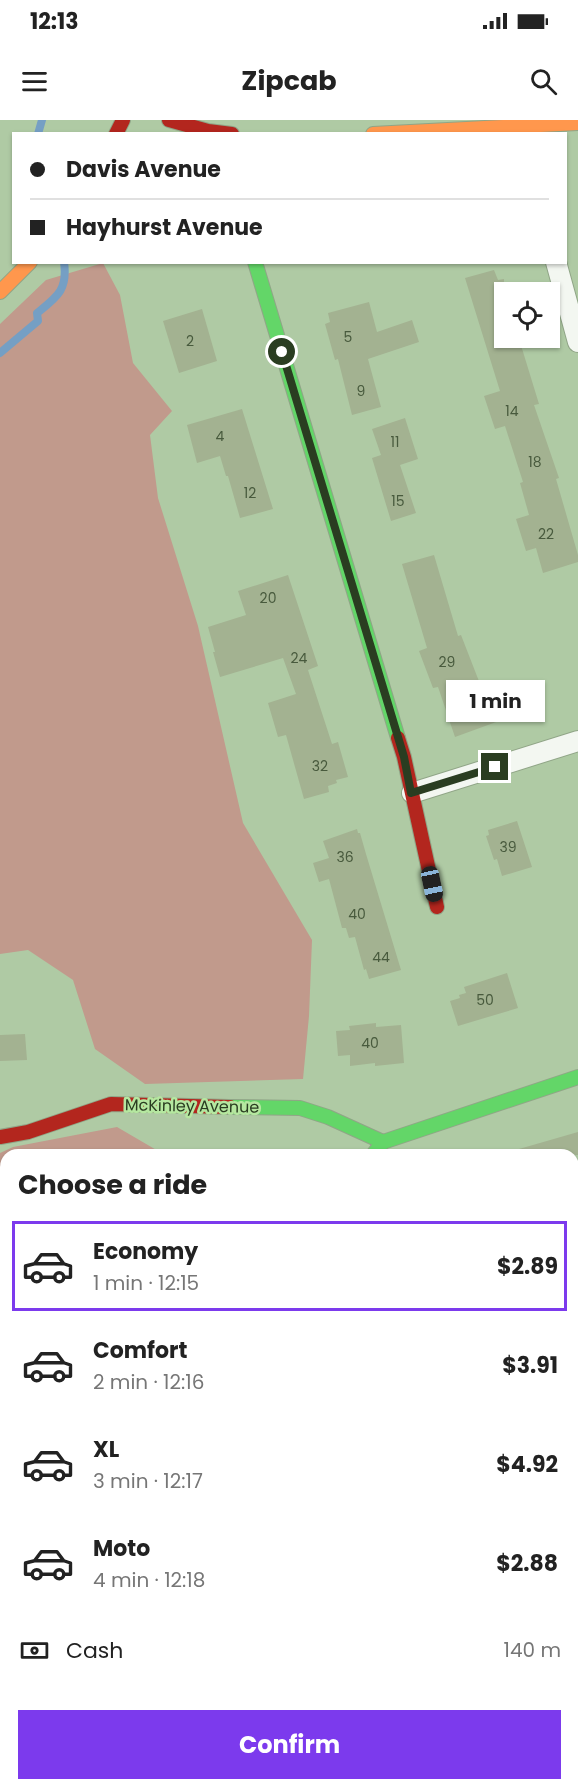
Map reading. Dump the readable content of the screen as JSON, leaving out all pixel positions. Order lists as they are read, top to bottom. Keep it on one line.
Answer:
{"streets":{"street":["McKinley Avenue"]},"house_numbers":["5","2","9","14","4","11","18","12","15","22","20","24","29","32","39","36","40","44","50","40"],"page":{"status":"12:13","header":"Zipcab","banner":["Davis Avenue","Hayhurst Avenue"],"bubble":"1 min","heading":"Choose a ride","list":[{"name":"Economy","note":"1 min · 12:15","value":"$2.89"},{"name":"Comfort","note":"2 min · 12:16","value":"$3.91"},{"name":"XL","note":"3 min · 12:17","value":"$4.92"},{"name":"Moto","note":"4 min · 12:18","value":"$2.88"}],"pay":["Cash","140 m"],"buttons":"Confirm"}}
